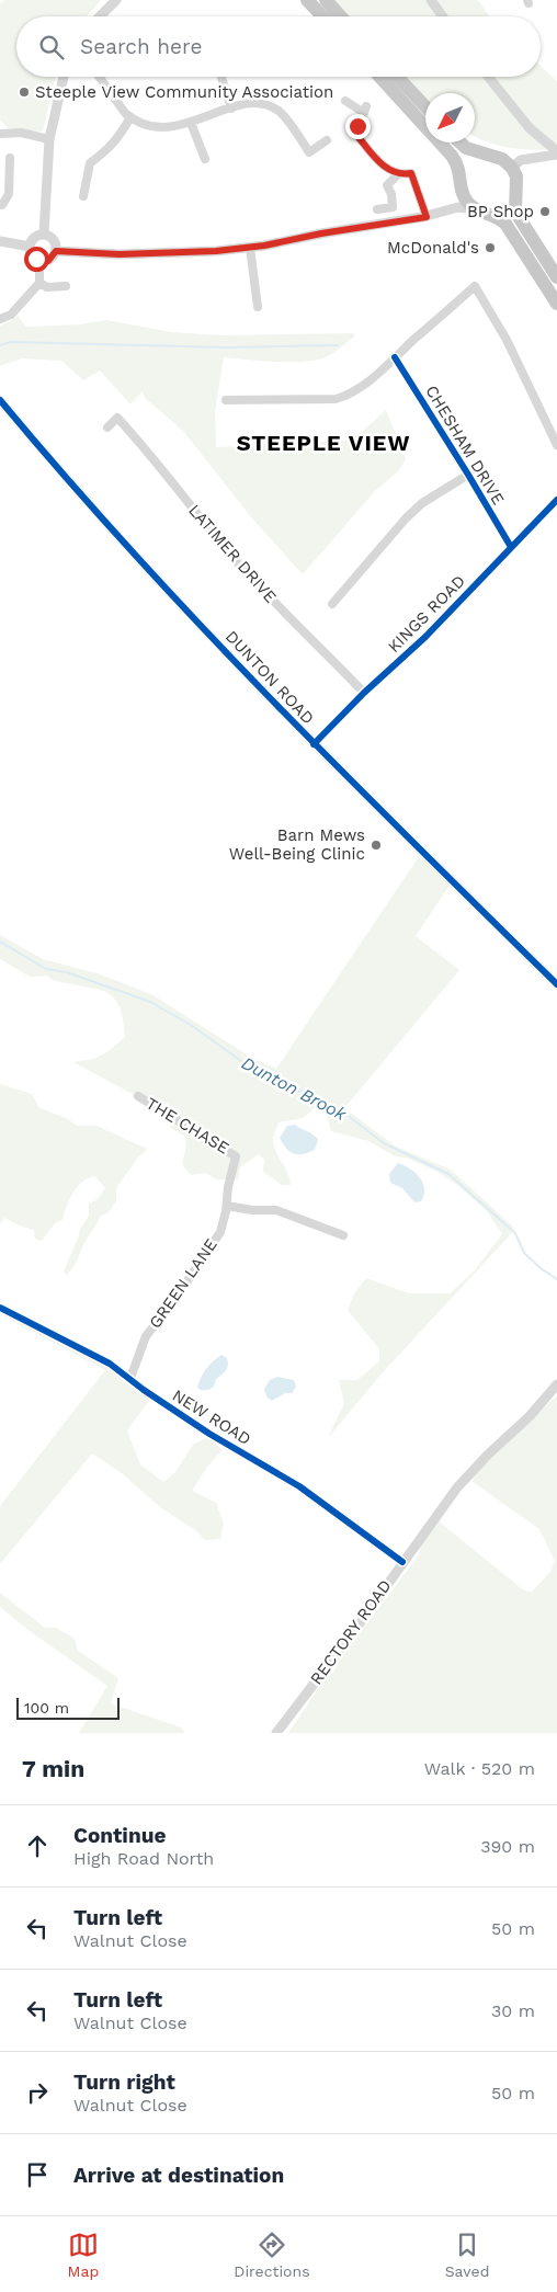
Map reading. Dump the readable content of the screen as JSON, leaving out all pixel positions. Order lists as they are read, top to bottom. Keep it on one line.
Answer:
{"streets":{"street":["CHESHAM DRIVE","LATIMER DRIVE","KINGS ROAD","DUNTON ROAD","THE CHASE","GREEN LANE","NEW ROAD","RECTORY ROAD"]},"crossings":[["CHESHAM DRIVE","KINGS ROAD"],["LATIMER DRIVE","KINGS ROAD"],["KINGS ROAD","DUNTON ROAD"],["THE CHASE","GREEN LANE"],["GREEN LANE","NEW ROAD"],["NEW ROAD","RECTORY ROAD"]],"districts":["STEEPLE VIEW"],"water":["Dunton Brook"],"places":["Steeple View Community Association","BP Shop","McDonald's","Barn Mews Well-Being Clinic"],"scale_bar":"100 m","north":"bottom left","page":{"search":"Search here","scale":"100 m","heading":["7 min","Walk · 520 m"],"list":[["Continue","High Road North","390 m"],["Turn left","Walnut Close","50 m"],["Turn left","Walnut Close","30 m"],["Turn right","Walnut Close","50 m"],"Arrive at destination"],"nav":["Map","Directions","Saved"]}}
